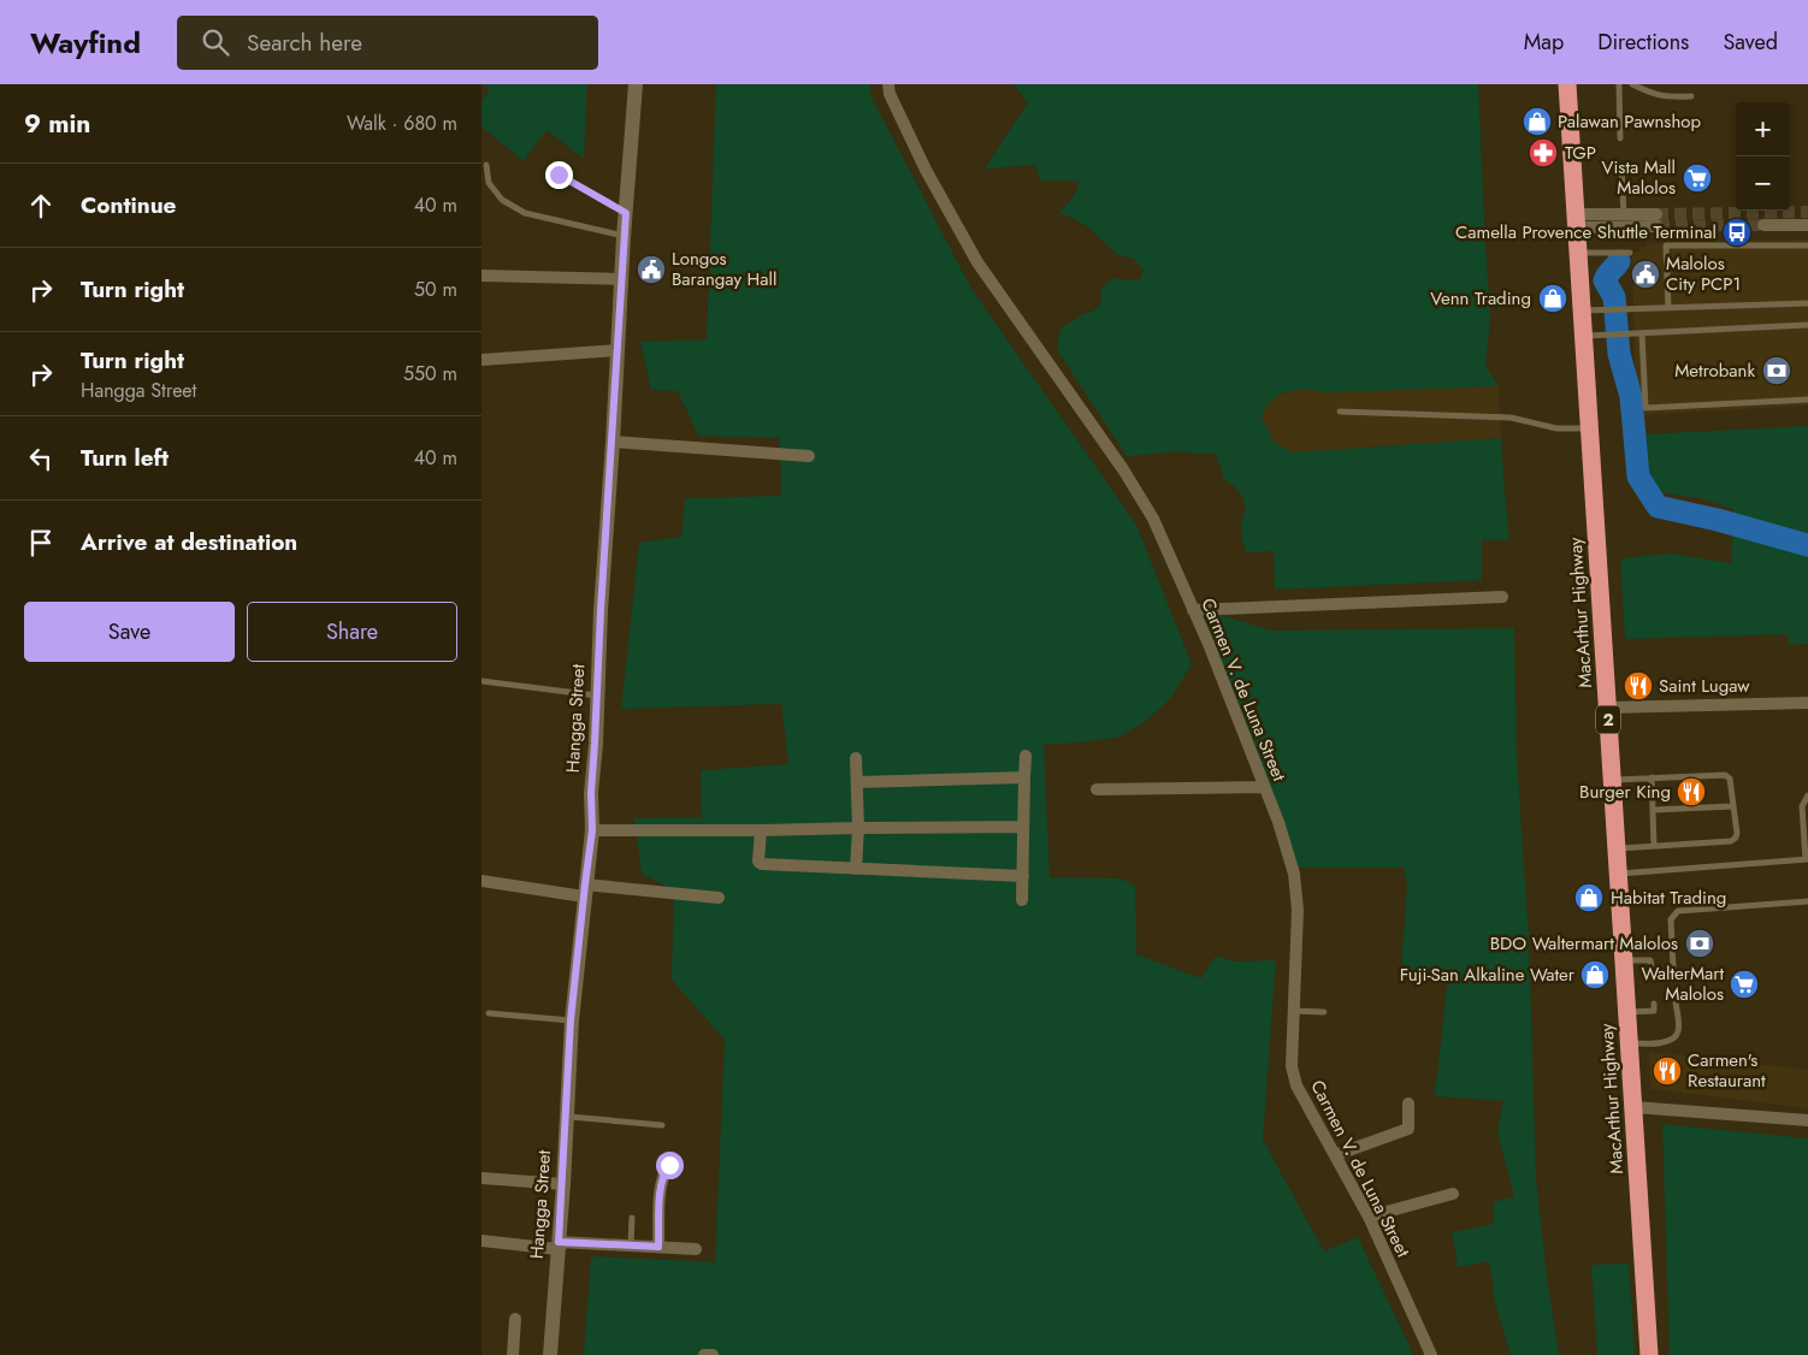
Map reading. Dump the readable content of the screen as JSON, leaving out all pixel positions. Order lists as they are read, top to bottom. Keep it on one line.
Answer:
{"streets":{"highway":["MacArthur Highway","2"],"street":["Carmen V. de Luna Street","Hangga Street"]},"places":{"shop":["Palawan Pawnshop","Venn Trading","Habitat Trading","Fuji-San Alkaline Water"],"pharmacy":["TGP"],"supermarket":["Vista Mall Malolos","WalterMart Malolos"],"bus stop":["Camella Provence Shuttle Terminal"],"public building":["Longos Barangay Hall","Malolos City PCP1"],"bank":["Metrobank","BDO Waltermart Malolos"],"restaurant":["Saint Lugaw","Burger King","Carmen's Restaurant"]},"page":{"header":"Wayfind","search":"Search here","nav":["Map","Directions","Saved"],"heading":["9 min","Walk · 680 m"],"map_buttons":["+","−"],"list":[["Continue","40 m"],["Turn right","50 m"],["Turn right","Hangga Street","550 m"],["Turn left","40 m"],"Arrive at destination"],"buttons":["Save","Share"]}}
